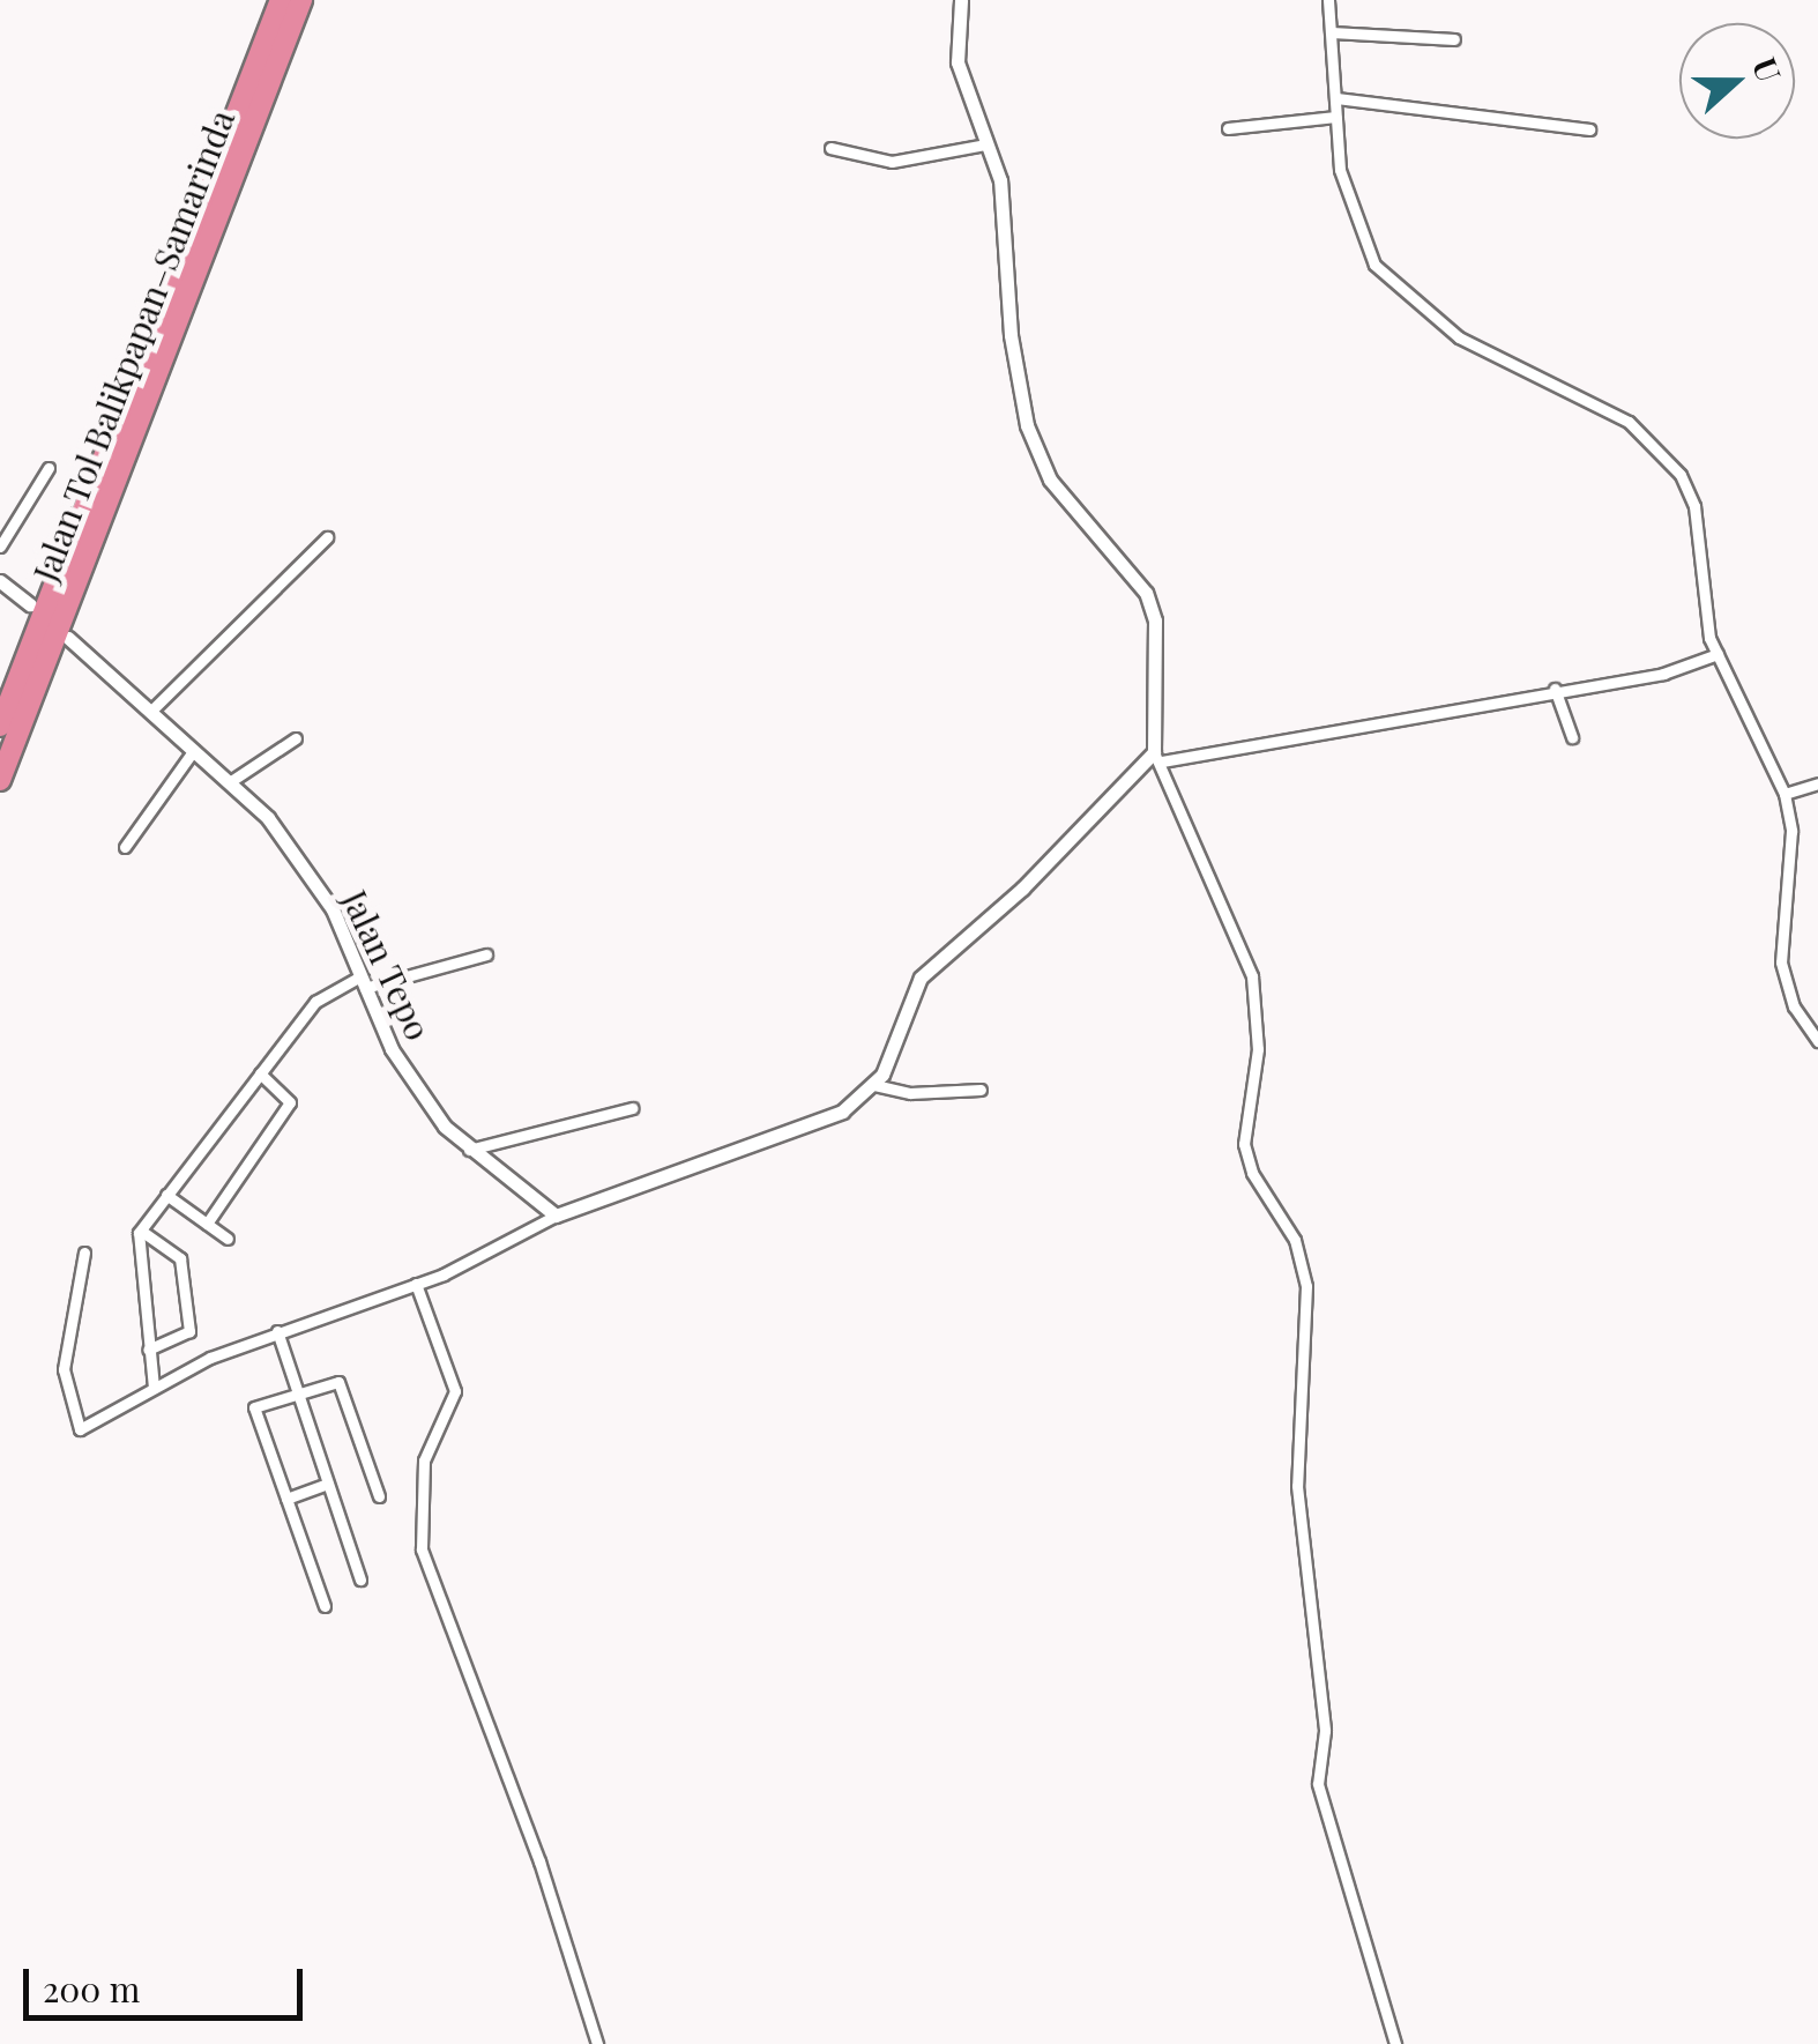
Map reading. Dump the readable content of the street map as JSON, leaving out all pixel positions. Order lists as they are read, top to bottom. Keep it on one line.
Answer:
{"streets":{"highway":["Jalan Tol Balikpapan–Samarinda"],"street":["Jalan Tepo"]},"scale_bar":"200 m","north":"right"}
